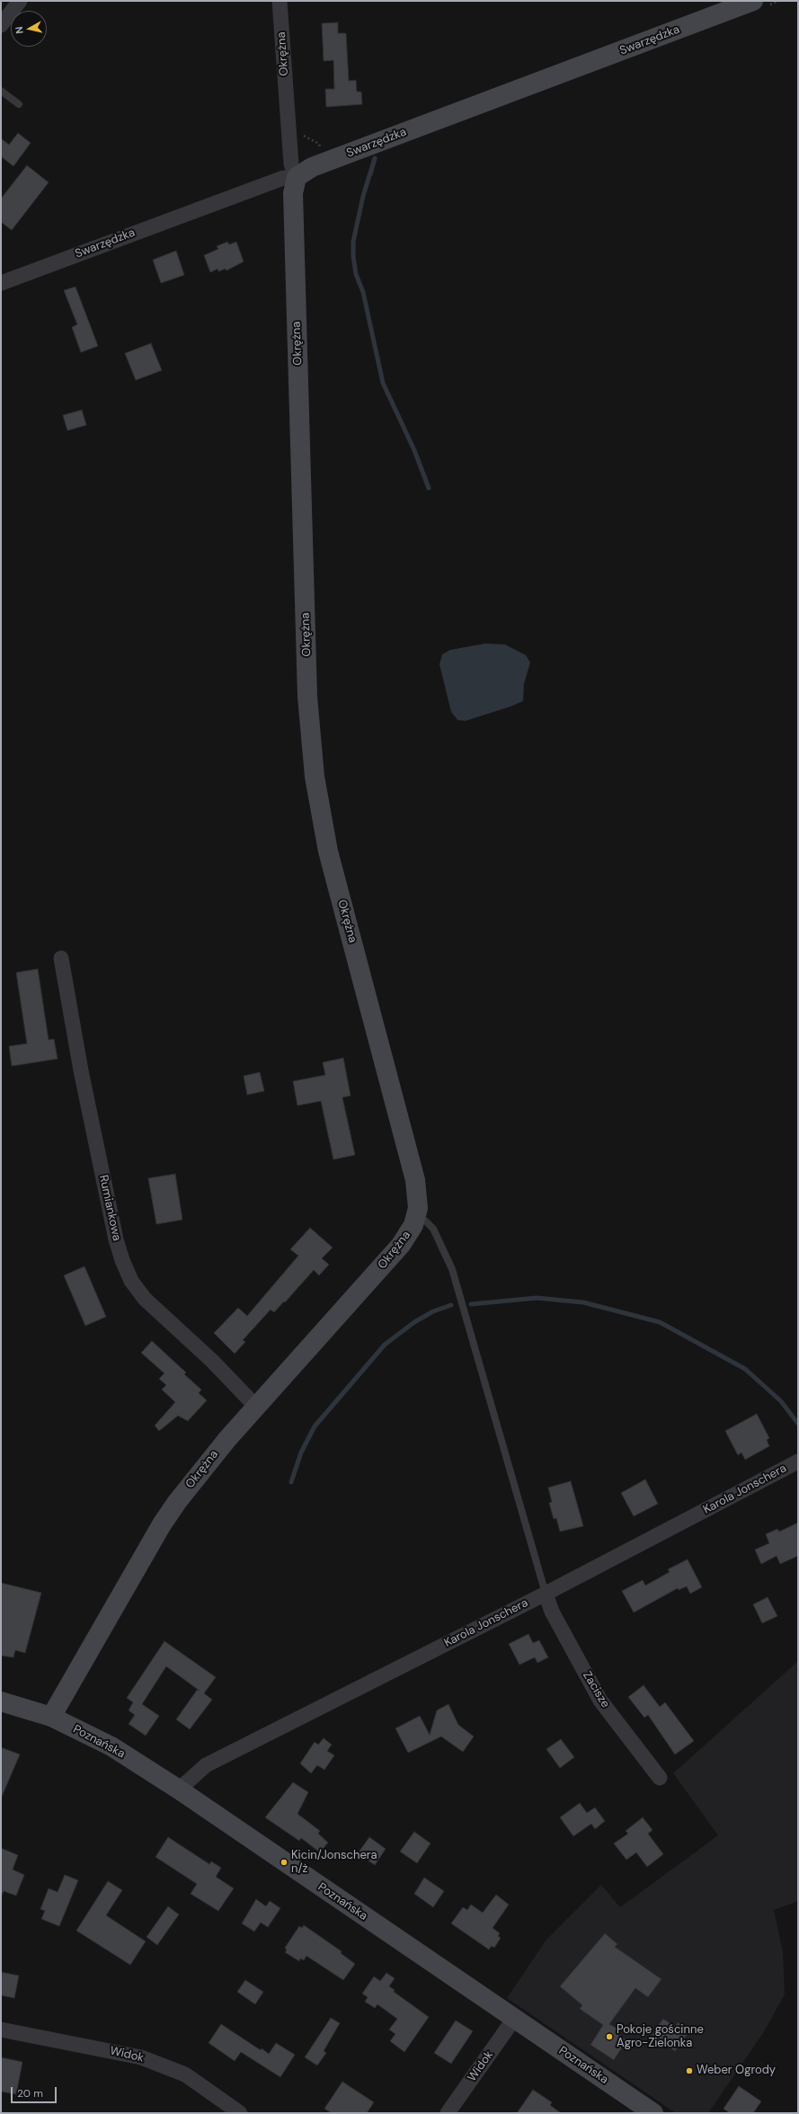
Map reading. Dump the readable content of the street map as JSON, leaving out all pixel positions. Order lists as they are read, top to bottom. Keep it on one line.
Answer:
{"streets":{"street":["Swarzędzka","Okrężna","Rumiankowa","Karola Jonschera","Zacisze","Poznańska","Widok"]},"crossings":[["Swarzędzka","Okrężna"],["Okrężna","Rumiankowa"],["Okrężna","Poznańska"],["Karola Jonschera","Zacisze"],["Karola Jonschera","Poznańska"],["Poznańska","Widok"]],"places":["Kicin/Jonschera n/ż","Pokoje gościnne Agro-Zielonka","Weber Ogrody"],"scale_bar":"20 m","north":"left"}
